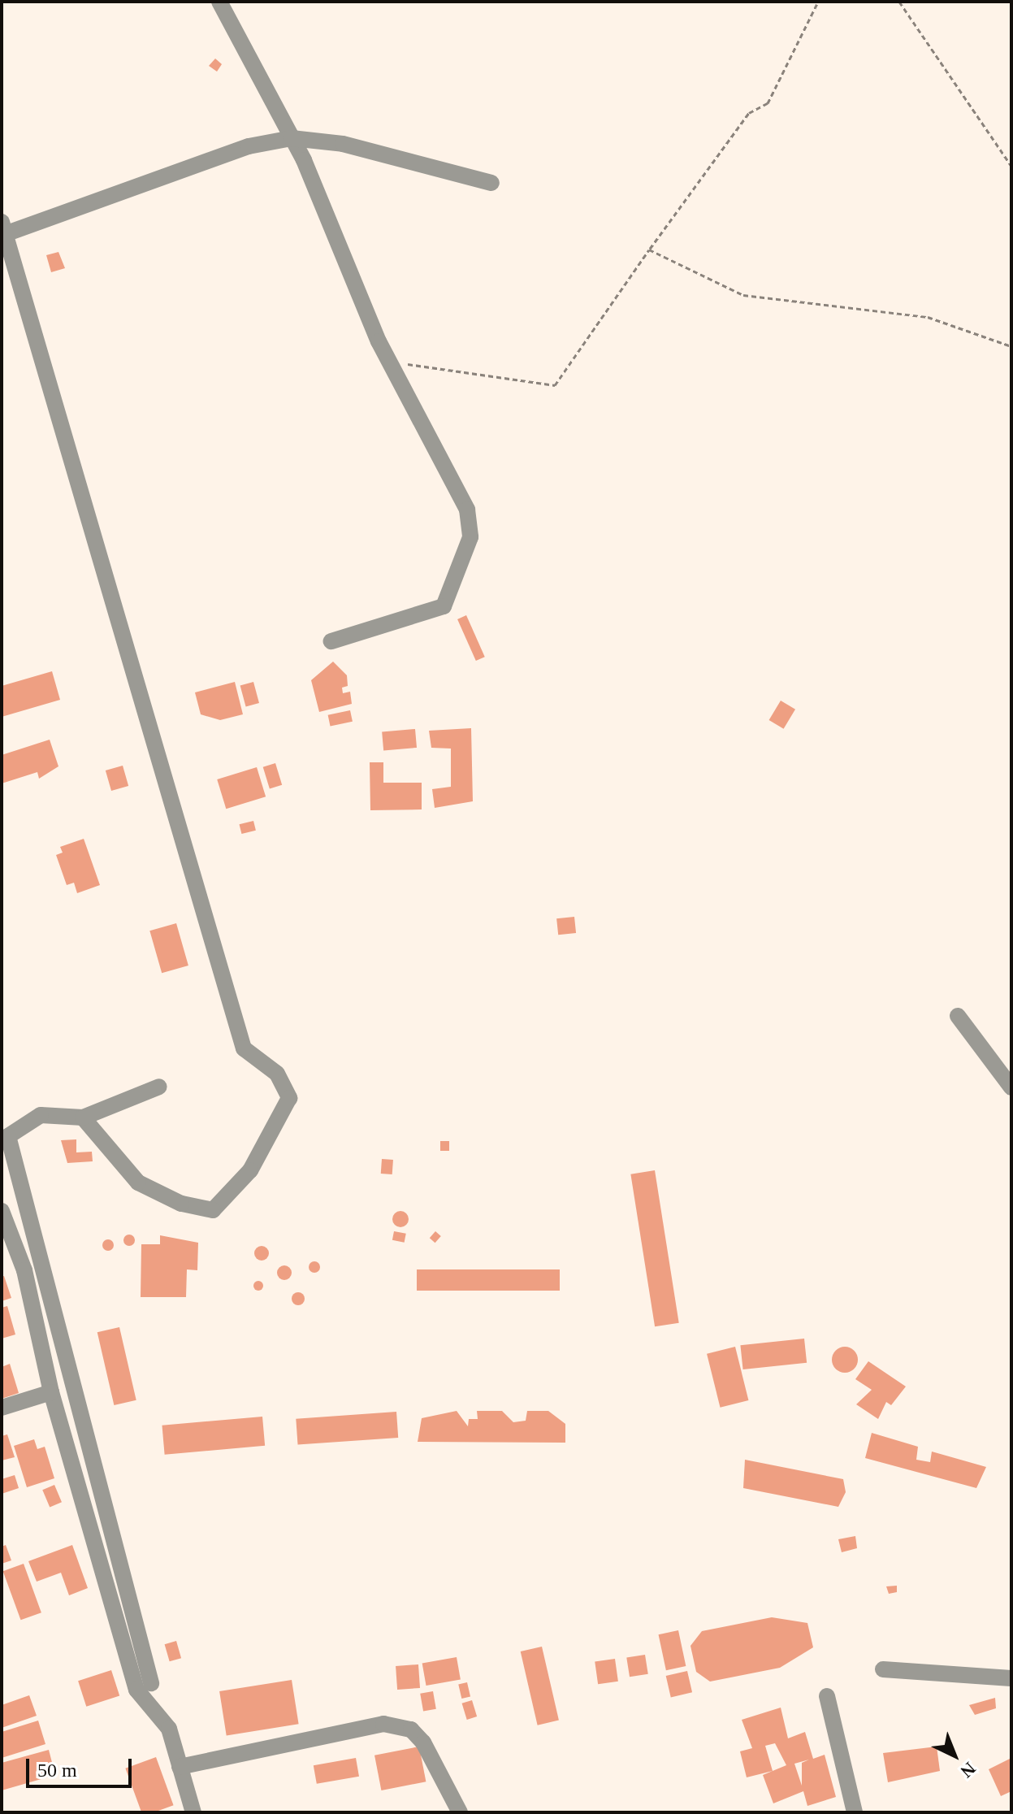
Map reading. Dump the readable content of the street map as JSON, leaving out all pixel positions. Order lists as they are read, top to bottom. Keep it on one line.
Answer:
{"scale_bar":"50 m","north":"bottom right"}
